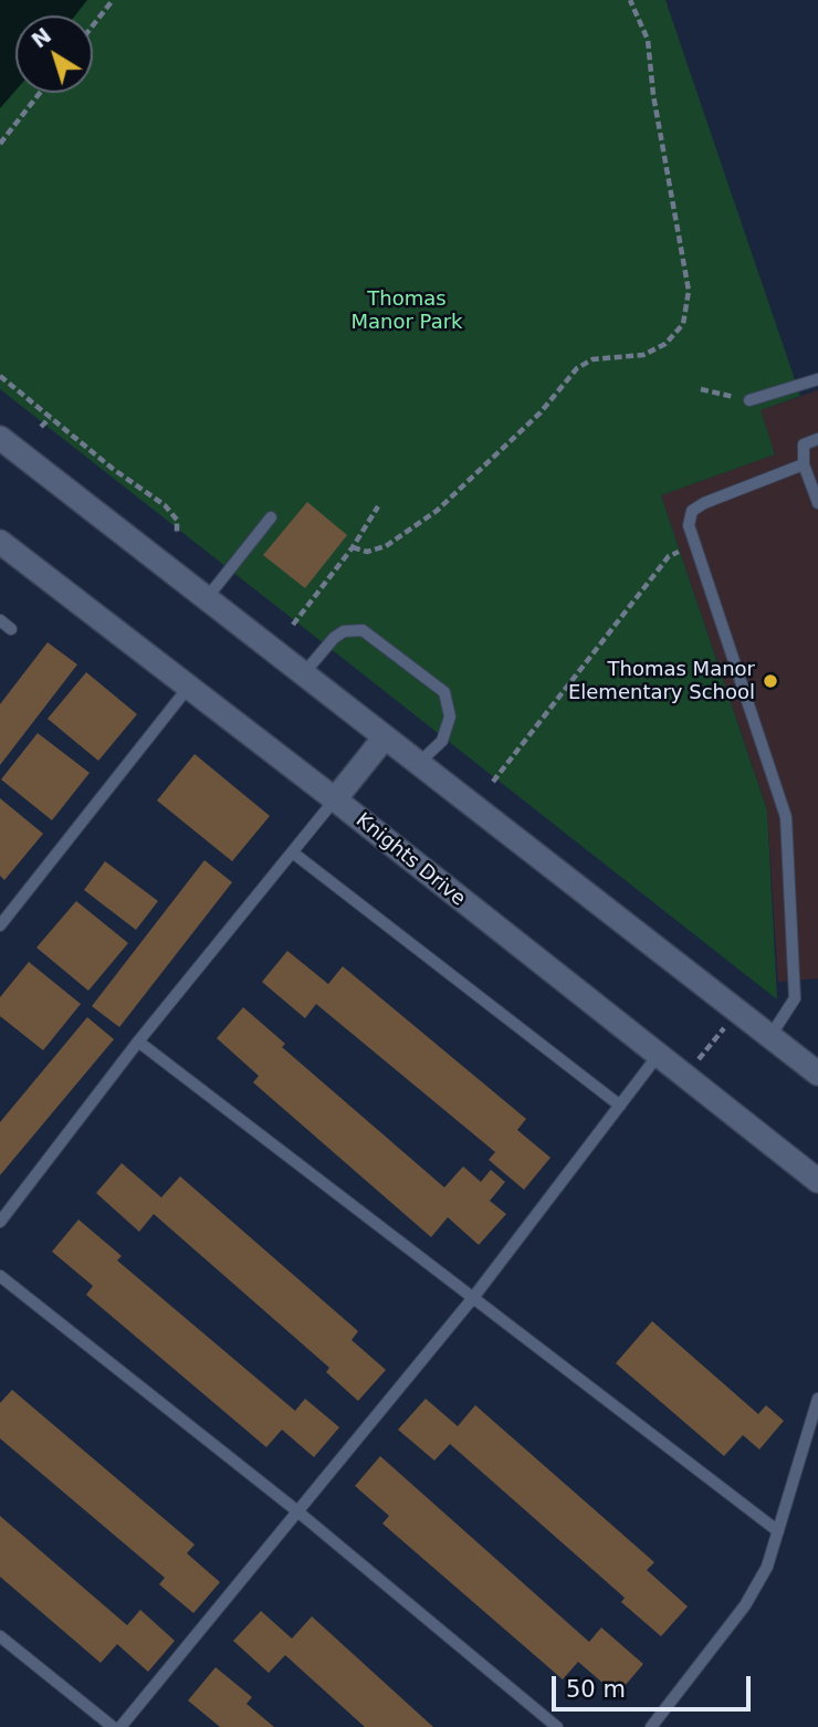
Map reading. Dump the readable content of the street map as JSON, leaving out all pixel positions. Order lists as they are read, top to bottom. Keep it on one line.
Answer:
{"streets":{"street":["Knights Drive"]},"parks":["Thomas Manor Park"],"places":["Thomas Manor Elementary School"],"scale_bar":"50 m","north":"top left"}
